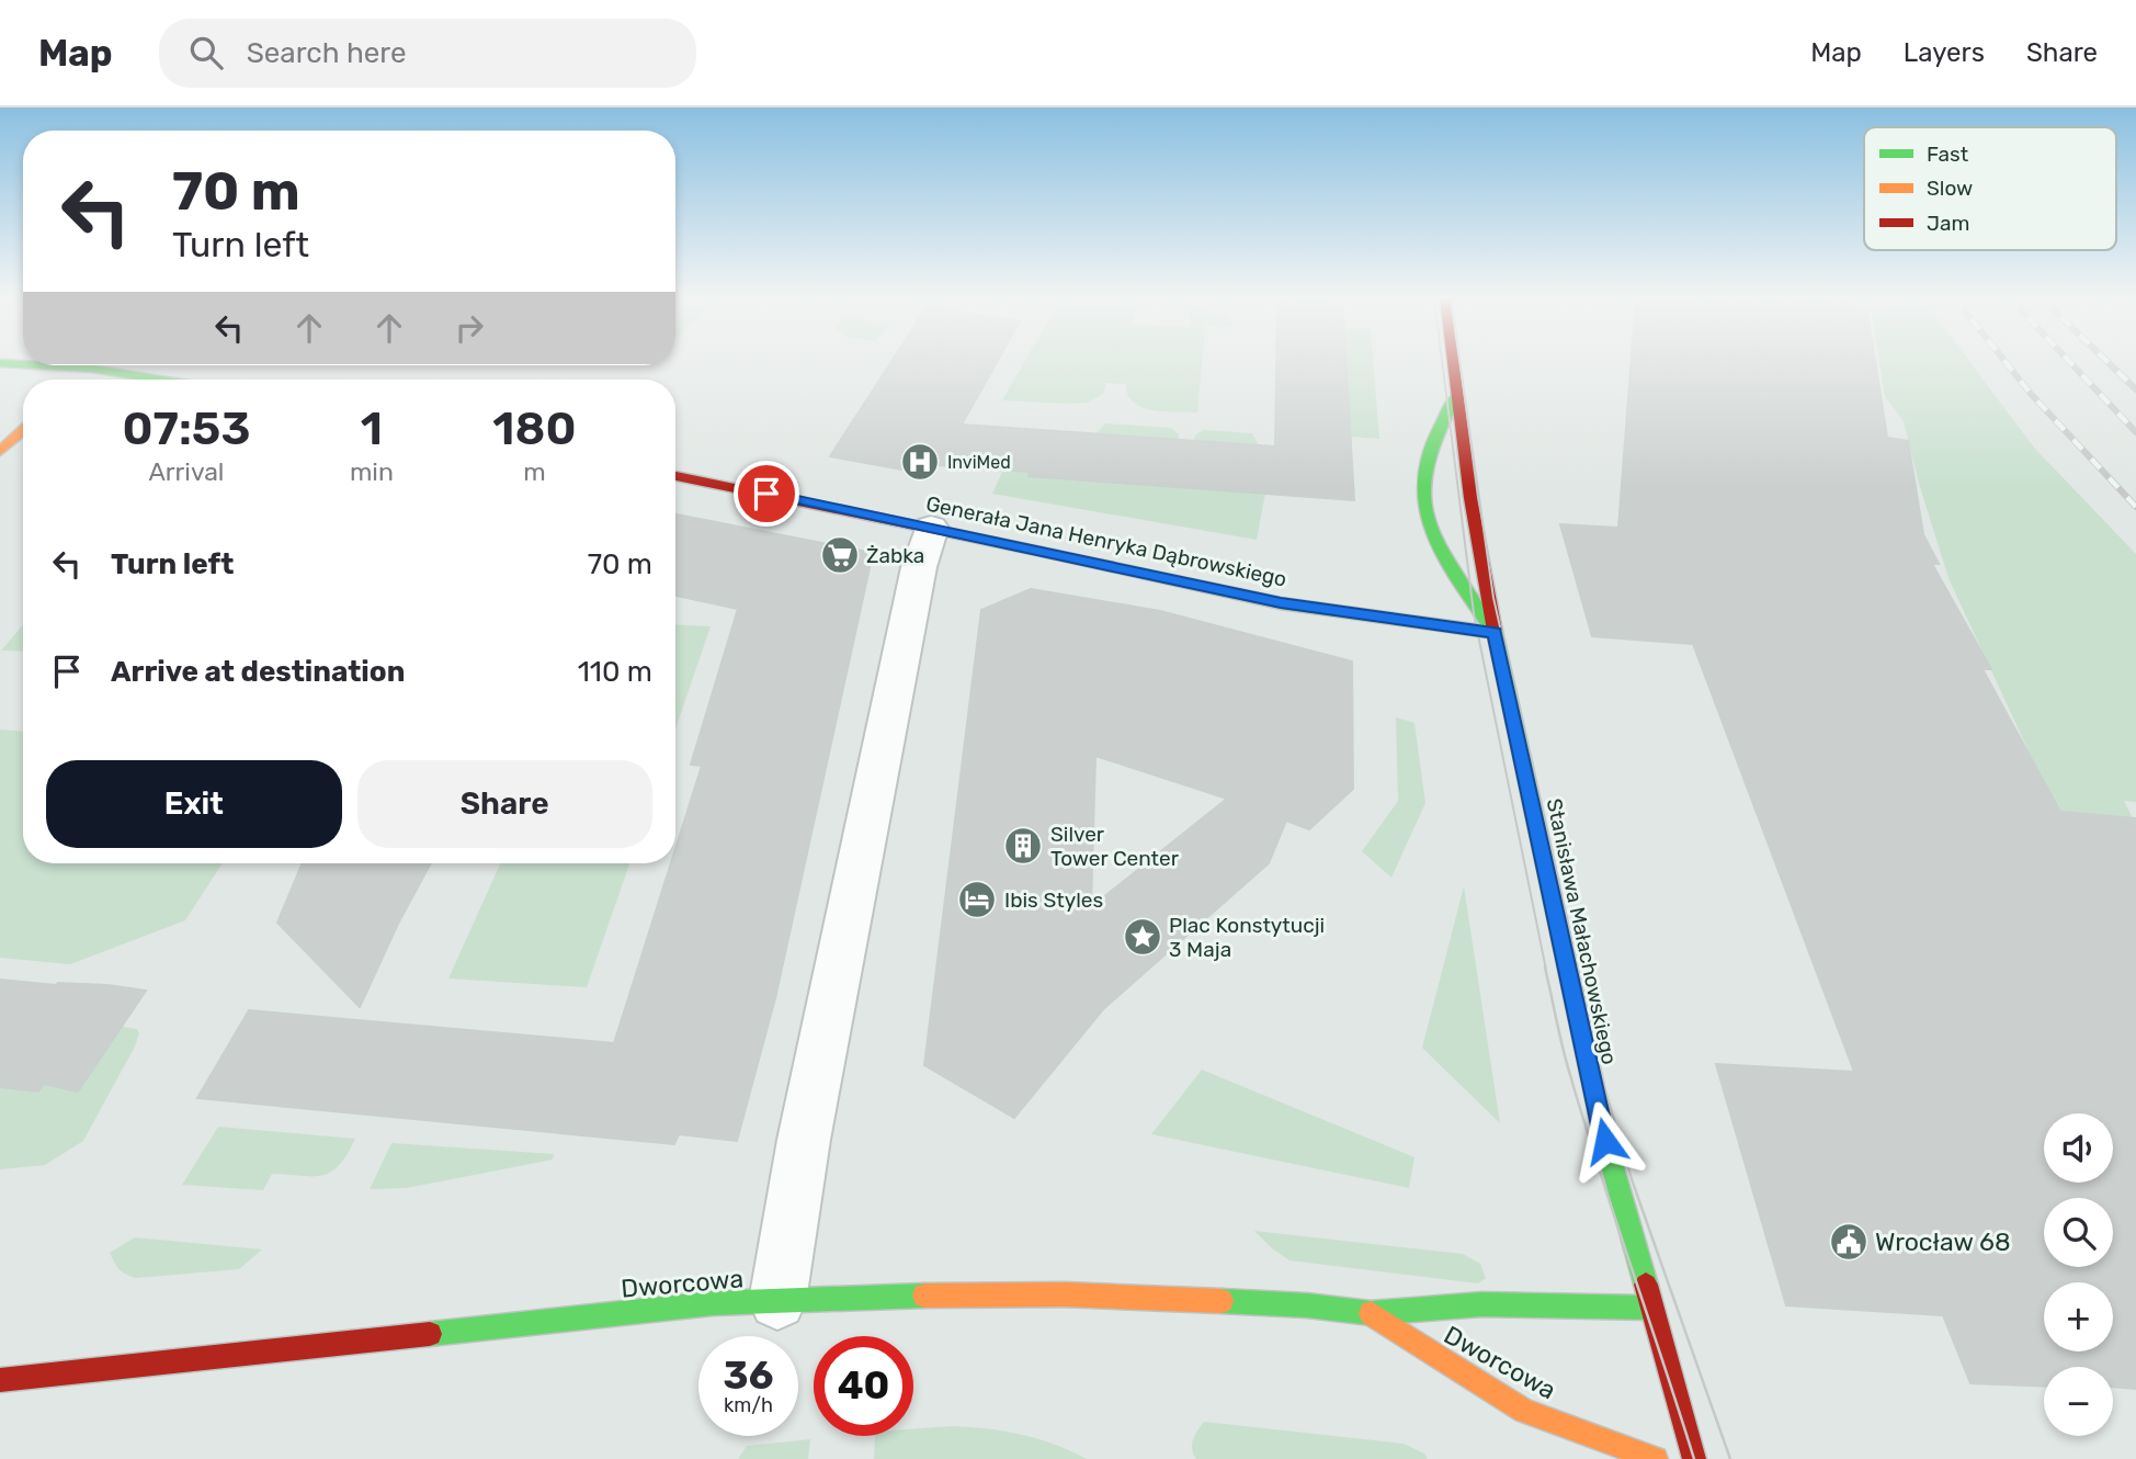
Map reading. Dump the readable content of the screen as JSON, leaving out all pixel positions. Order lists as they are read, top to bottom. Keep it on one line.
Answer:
{"streets":{"street":["Generała Jana Henryka Dąbrowskiego","Stanisława Małachowskiego","Dworcowa"]},"crossings":[["Generała Jana Henryka Dąbrowskiego","Stanisława Małachowskiego"],["Stanisława Małachowskiego","Dworcowa"]],"places":{"hospital":["InviMed"],"supermarket":["Żabka"],"building":["Silver Tower Center"],"hotel":["Ibis Styles"],"place":["Plac Konstytucji 3 Maja"],"public building":["Wrocław 68"]},"legend":["Fast","Slow","Jam"],"page":{"header":"Map","search":"Search here","nav":["Map","Layers","Share"],"turn":["70 m","Turn left"],"eta":["07:53","Arrival","1","min","180","m"],"list":[{"name":"Turn left","value":"70 m"},{"name":"Arrive at destination","value":"110 m"}],"buttons":["Exit","Share"],"map_buttons":["+","−"],"speed":"36 km/h","limit":"40"}}
